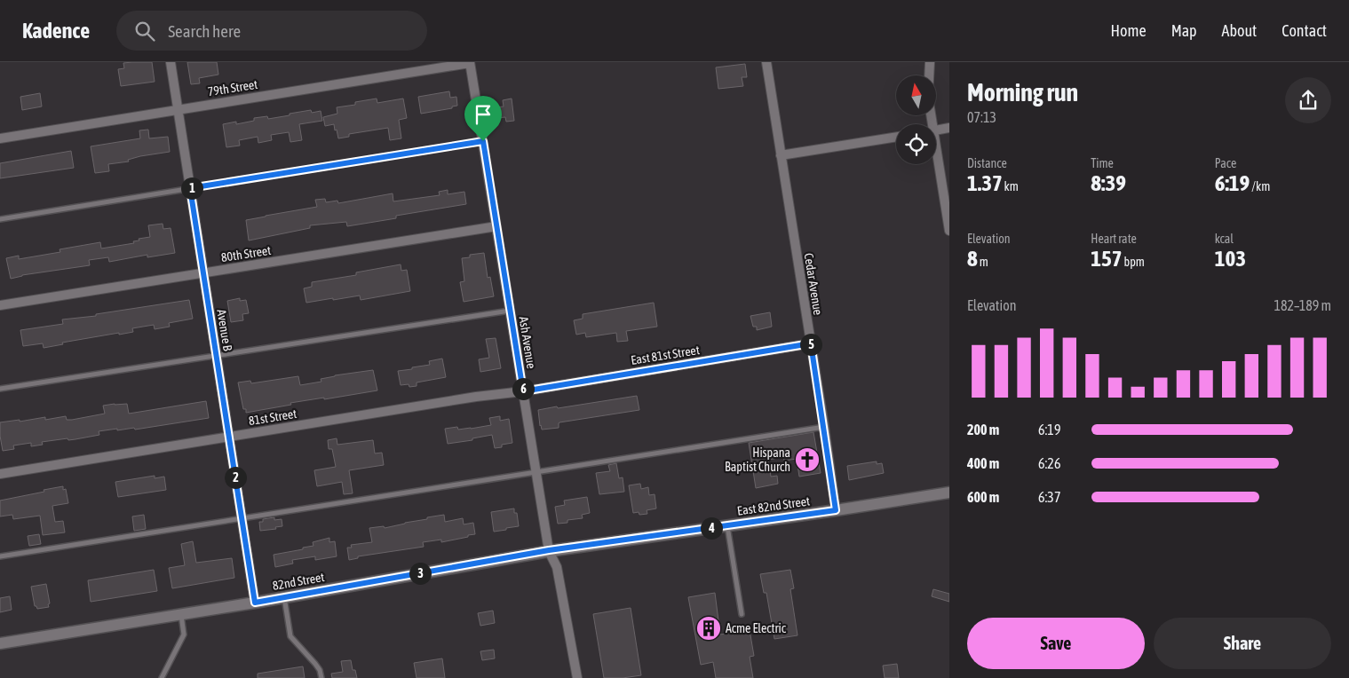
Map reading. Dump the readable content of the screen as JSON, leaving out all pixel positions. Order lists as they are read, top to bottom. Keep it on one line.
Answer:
{"streets":{"street":["79th Street","80th Street","Cedar Avenue","Avenue B","Ash Avenue","East 81st Street","81st Street","East 82nd Street","82nd Street"]},"crossings":[["79th Street","Avenue B"],["79th Street","Ash Avenue"],["80th Street","Avenue B"],["80th Street","Ash Avenue"],["Cedar Avenue","East 81st Street"],["Cedar Avenue","East 82nd Street"],["Avenue B","81st Street"],["Avenue B","82nd Street"],["Ash Avenue","East 81st Street"],["Ash Avenue","81st Street"],["Ash Avenue","East 82nd Street"],["Ash Avenue","82nd Street"],["East 81st Street","81st Street"],["East 82nd Street","82nd Street"]],"places":{"church":["Hispana Baptist Church"],"building":["Acme Electric"]},"north":"top","page":{"header":"Kadence","search":"Search here","nav":["Home","Map","About","Contact"],"heading":["Morning run","07:13"],"stats":[["Distance","1.37 km"],["Time","8:39"],["Pace","6:19 /km"],["Elevation","8 m"],["Heart rate","157 bpm"],["kcal","103"]],"pins":["1","5","6","2","4","3"],"chart":["Elevation","182–189 m"],"list":[{"name":"200 m","note":"6:19"},{"name":"400 m","note":"6:26"},{"name":"600 m","note":"6:37"}],"buttons":["Save","Share"]}}
